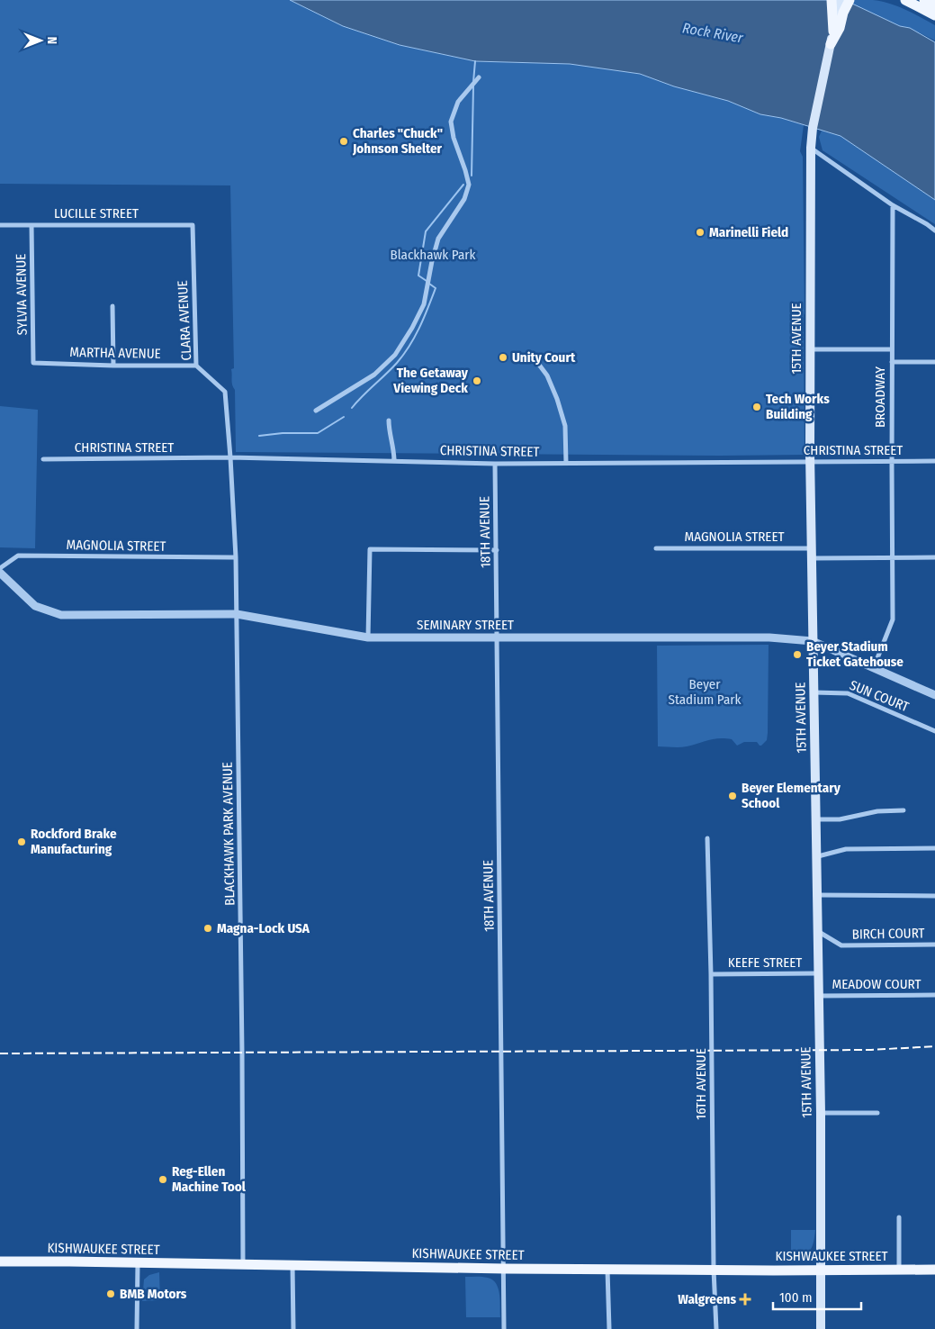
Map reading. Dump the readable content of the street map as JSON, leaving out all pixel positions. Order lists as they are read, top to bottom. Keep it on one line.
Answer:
{"streets":{"main road":["15TH AVENUE","KISHWAUKEE STREET"],"street":["LUCILLE STREET","SYLVIA AVENUE","CLARA AVENUE","MARTHA AVENUE","BROADWAY","CHRISTINA STREET","18TH AVENUE","MAGNOLIA STREET","SEMINARY STREET","SUN COURT","BLACKHAWK PARK AVENUE","BIRCH COURT","KEEFE STREET","MEADOW COURT","16TH AVENUE"]},"crossings":[["LUCILLE STREET","SYLVIA AVENUE"],["LUCILLE STREET","CLARA AVENUE"],["SYLVIA AVENUE","MARTHA AVENUE"],["CLARA AVENUE","MARTHA AVENUE"],["CLARA AVENUE","CHRISTINA STREET"],["CLARA AVENUE","BLACKHAWK PARK AVENUE"],["15TH AVENUE","CHRISTINA STREET"],["15TH AVENUE","MAGNOLIA STREET"],["15TH AVENUE","SEMINARY STREET"],["15TH AVENUE","SUN COURT"],["15TH AVENUE","BIRCH COURT"],["15TH AVENUE","KEEFE STREET"],["15TH AVENUE","MEADOW COURT"],["15TH AVENUE","KISHWAUKEE STREET"],["BROADWAY","CHRISTINA STREET"],["BROADWAY","SEMINARY STREET"],["CHRISTINA STREET","18TH AVENUE"],["CHRISTINA STREET","BLACKHAWK PARK AVENUE"],["18TH AVENUE","SEMINARY STREET"],["18TH AVENUE","KISHWAUKEE STREET"],["MAGNOLIA STREET","BLACKHAWK PARK AVENUE"],["SEMINARY STREET","BLACKHAWK PARK AVENUE"],["BLACKHAWK PARK AVENUE","KISHWAUKEE STREET"],["KEEFE STREET","16TH AVENUE"],["16TH AVENUE","KISHWAUKEE STREET"]],"water":["Rock River"],"parks":["Blackhawk Park","Beyer Stadium Park"],"places":{"other":["Charles \"Chuck\" Johnson Shelter","Marinelli Field","Unity Court","The Getaway Viewing Deck","Tech Works Building","Beyer Stadium Ticket Gatehouse","Beyer Elementary School","Rockford Brake Manufacturing","Magna-Lock USA","Reg-Ellen Machine Tool","BMB Motors"],"health":["Walgreens"]},"scale_bar":"100 m","north":"right"}
